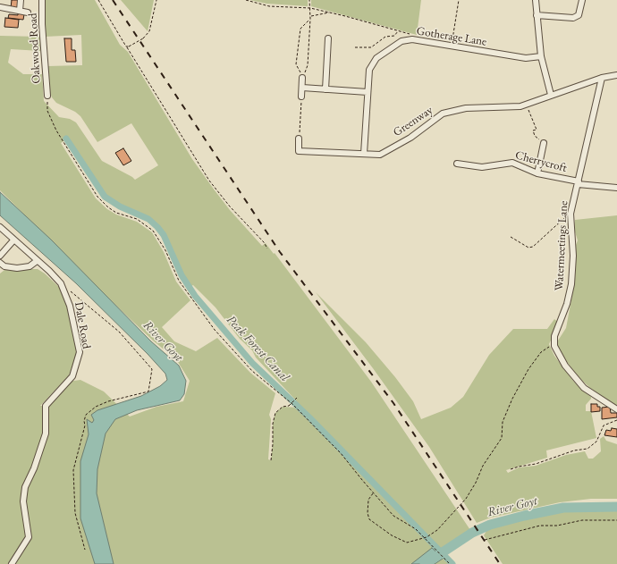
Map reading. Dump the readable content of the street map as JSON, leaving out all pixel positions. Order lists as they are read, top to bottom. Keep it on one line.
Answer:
{"streets":{"street":["Gotherage Lane","Oakwood Road","Greenway","Cherrycroft","Watermeetings Lane","Dale Road"]},"crossings":[["Gotherage Lane","Greenway"],["Greenway","Watermeetings Lane"],["Cherrycroft","Watermeetings Lane"]],"water":["River Goyt","Peak Forest Canal"]}
